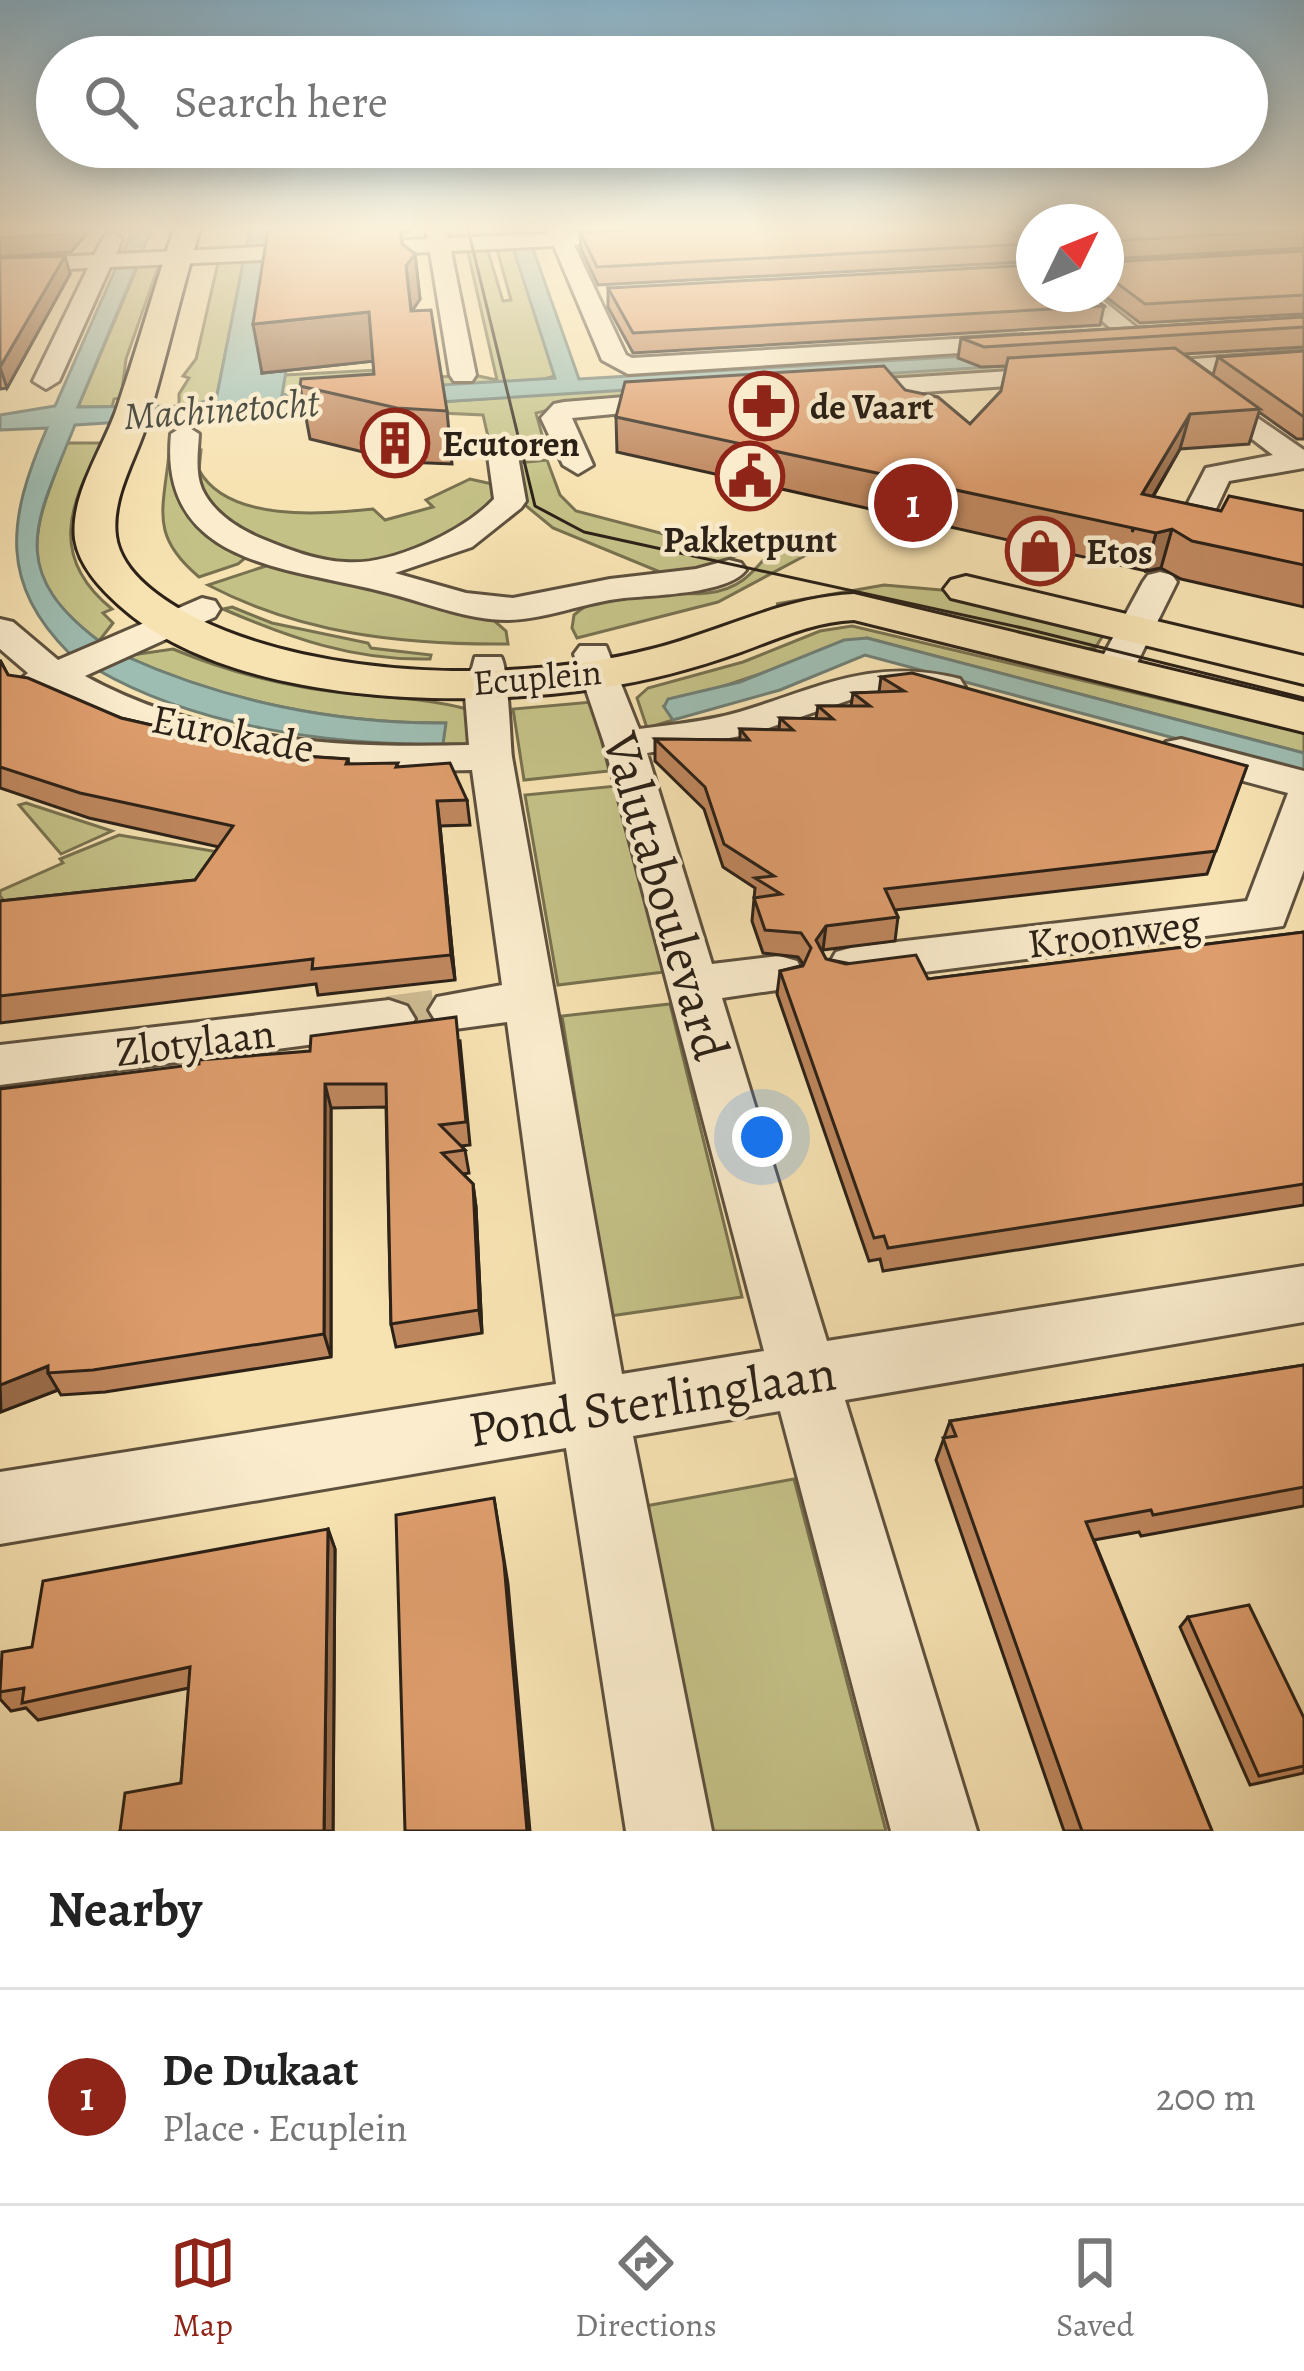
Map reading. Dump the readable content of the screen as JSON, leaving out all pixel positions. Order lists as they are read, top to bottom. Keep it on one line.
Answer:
{"streets":{"main road":["Ecuplein"],"street":["Eurokade","Valutaboulevard","Kroonweg","Zlotylaan","Pond Sterlinglaan"]},"crossings":[["Ecuplein","Valutaboulevard"],["Valutaboulevard","Pond Sterlinglaan"]],"water":["Machinetocht"],"places":{"pharmacy":["de Vaart"],"building":["Ecutoren"],"public building":["Pakketpunt"],"shop":["Etos"]},"north":"top right","page":{"search":"Search here","pins":"1","heading":"Nearby","list":[{"mark":"1","name":"De Dukaat","note":"Place · Ecuplein","value":"200 m"}],"nav":["Map","Directions","Saved"]}}
